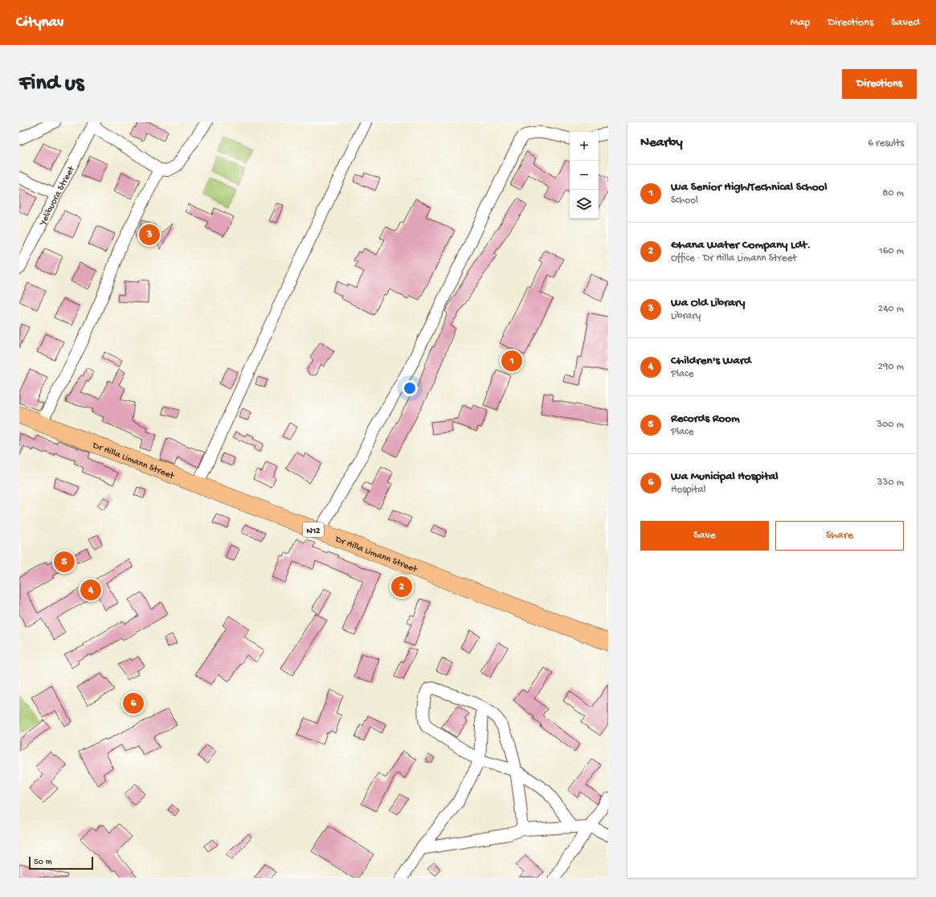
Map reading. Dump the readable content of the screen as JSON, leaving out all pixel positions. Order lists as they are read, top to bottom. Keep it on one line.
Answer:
{"streets":{"highway":["Dr Hilla Limann Street","N12"],"street":["Yelibuora Street"]},"scale_bar":"50 m","page":{"header":"Citynav","nav":["Map","Directions","Saved"],"buttons":["Directions",["Save","Share"]],"title":"Find us","heading":["Nearby","6 results"],"map_buttons":["+","−"],"list":[{"mark":"1","name":"Wa Senior High/Technical School","note":"School","value":"80 m"},{"mark":"2","name":"Ghana Water Company Ldt.","note":"Office · Dr Hilla Limann Street","value":"160 m"},{"mark":"3","name":"Wa Old Library","note":"Library","value":"240 m"},{"mark":"4","name":"Children's Ward","note":"Place","value":"290 m"},{"mark":"5","name":"Records Room","note":"Place","value":"300 m"},{"mark":"6","name":"Wa Municipal Hospital","note":"Hospital","value":"330 m"}],"pins":["3","1","5","2","4","6"],"scale":"50 m"}}
